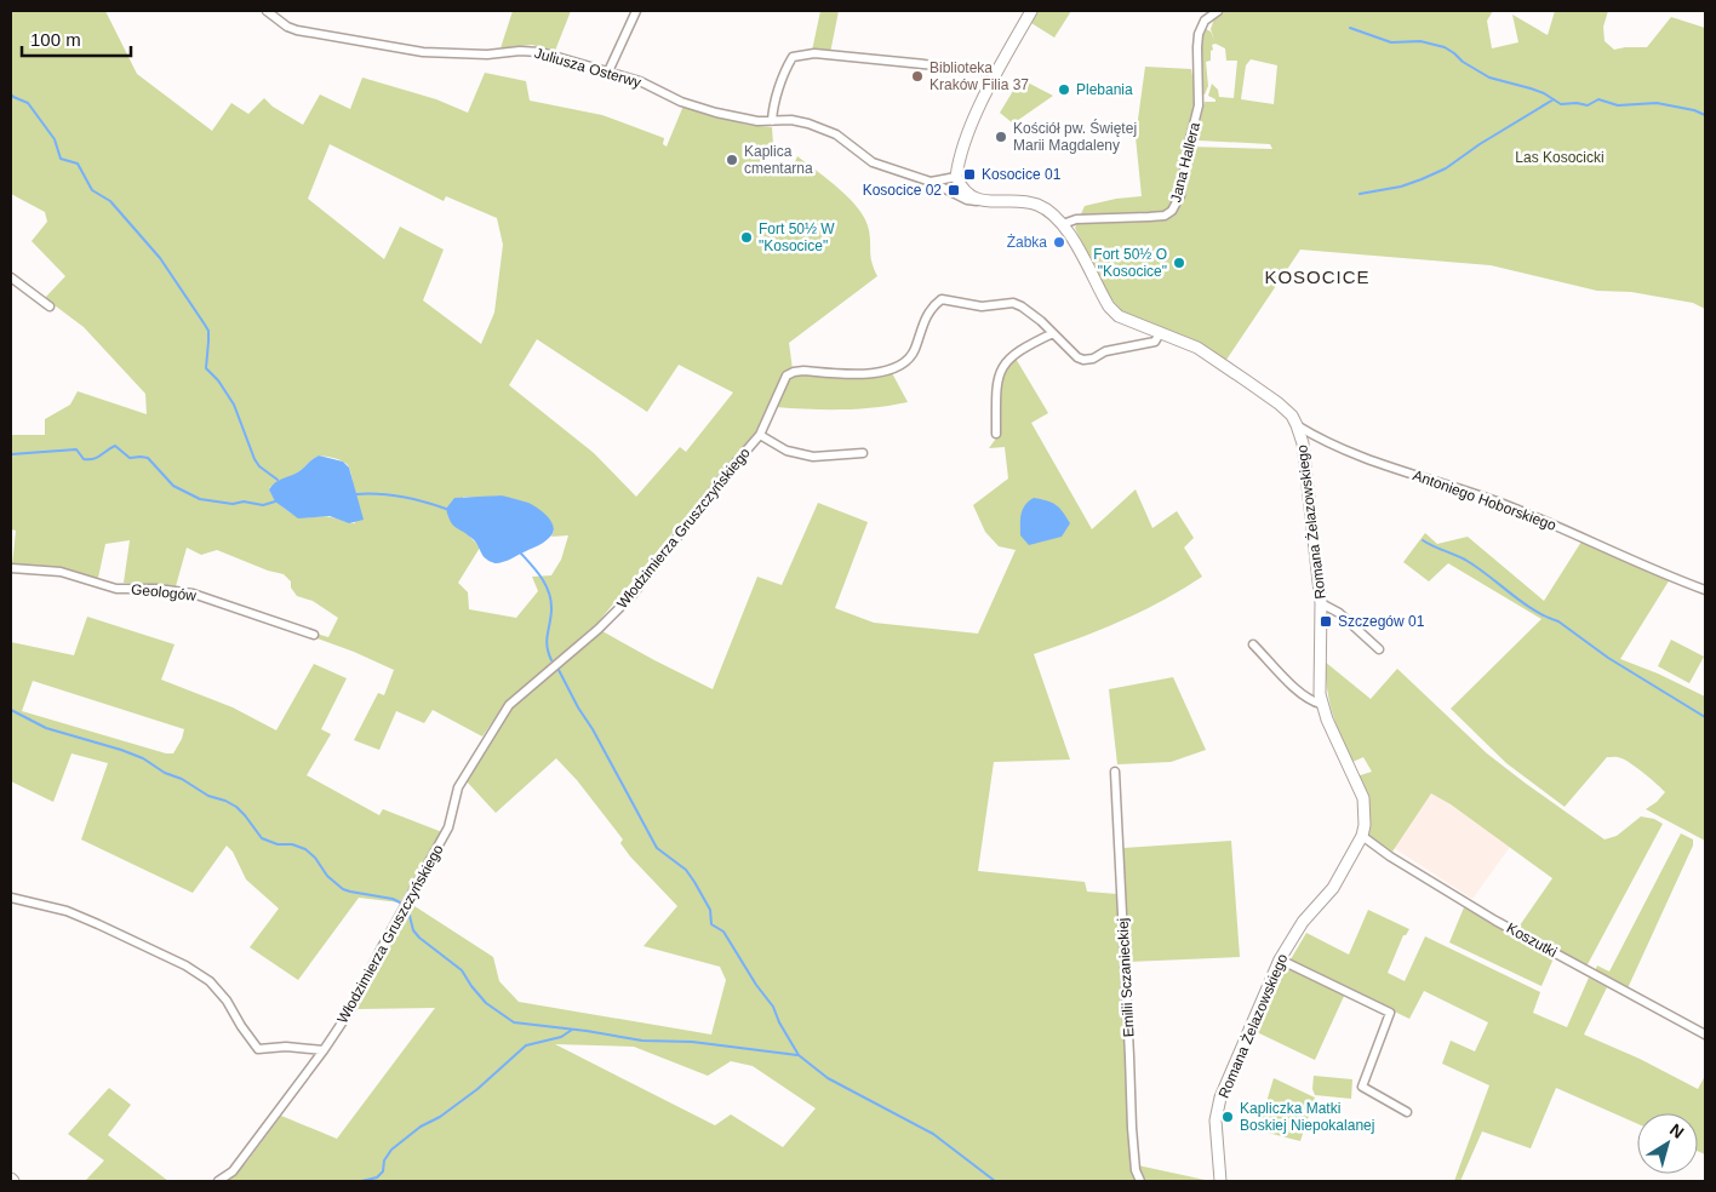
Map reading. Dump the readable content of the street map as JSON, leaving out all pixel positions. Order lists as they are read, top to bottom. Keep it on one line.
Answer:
{"streets":{"street":["Juliusza Osterwy","Jana Hallera","Antoniego Hoborskiego","Romana Żelazowskiego","Włodzimierza Gruszczyńskiego","Geologów","Koszutki","Emilii Sczanieckiej"]},"crossings":[["Juliusza Osterwy","Jana Hallera"],["Juliusza Osterwy","Romana Żelazowskiego"],["Jana Hallera","Romana Żelazowskiego"],["Antoniego Hoborskiego","Romana Żelazowskiego"],["Romana Żelazowskiego","Włodzimierza Gruszczyńskiego"],["Romana Żelazowskiego","Koszutki"]],"districts":["KOSOCICE"],"parks":["Las Kosocicki"],"places":{"other":["Biblioteka Kraków Filia 37","Plebania","Kościół pw. Świętej Marii Magdaleny","Kaplica cmentarna","Fort 50½ W \"Kosocice\"","Żabka","Fort 50½ O \"Kosocice\"","Kapliczka Matki Boskiej Niepokalanej"],"transit":["Kosocice 01","Kosocice 02","Szczegów 01"]},"scale_bar":"100 m","north":"top right"}
